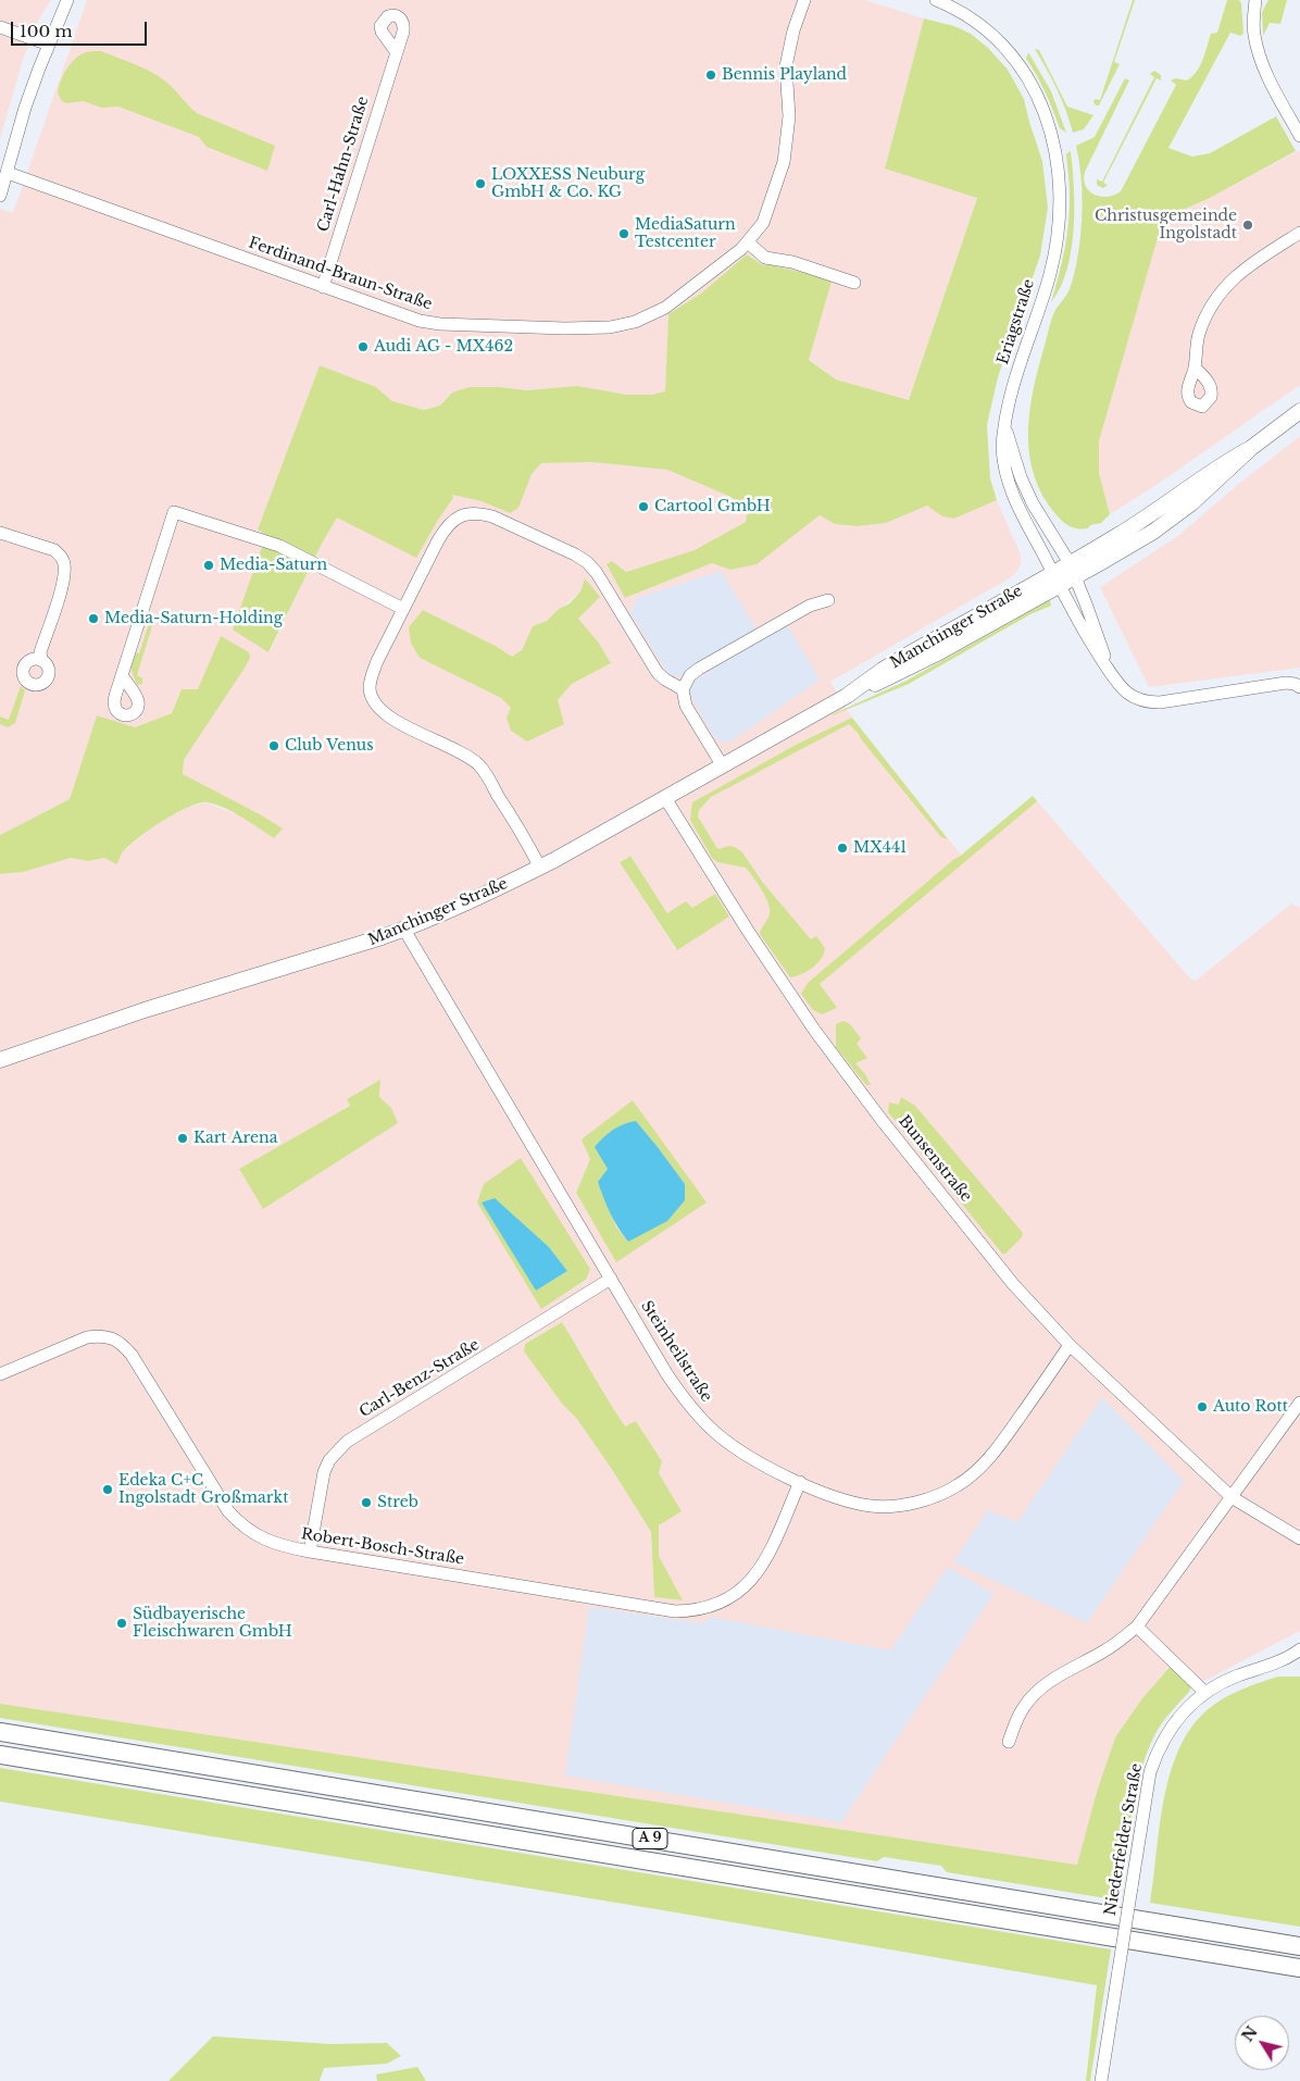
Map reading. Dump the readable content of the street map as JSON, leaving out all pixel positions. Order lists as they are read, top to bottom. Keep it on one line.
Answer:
{"streets":{"highway":["A 9"],"main road":["Manchinger Straße"],"street":["Carl-Hahn-Straße","Ferdinand-Braun-Straße","Eriagstraße","Bunsenstraße","Steinheilstraße","Carl-Benz-Straße","Robert-Bosch-Straße","Niederfelder Straße"]},"crossings":[["Carl-Hahn-Straße","Ferdinand-Braun-Straße"],["Eriagstraße","Manchinger Straße"],["Manchinger Straße","Bunsenstraße"],["Manchinger Straße","Steinheilstraße"],["Bunsenstraße","Steinheilstraße"],["Steinheilstraße","Carl-Benz-Straße"],["Steinheilstraße","Robert-Bosch-Straße"],["Carl-Benz-Straße","Robert-Bosch-Straße"]],"places":["Bennis Playland","LOXXESS Neuburg GmbH & Co. KG","Christusgemeinde Ingolstadt","MediaSaturn Testcenter","Audi AG - MX462","Cartool GmbH","Media-Saturn","Media-Saturn-Holding","Club Venus","MX441","Kart Arena","Auto Rott","Edeka C+C Ingolstadt Großmarkt","Streb","Südbayerische Fleischwaren GmbH"],"scale_bar":"100 m","north":"top left"}
